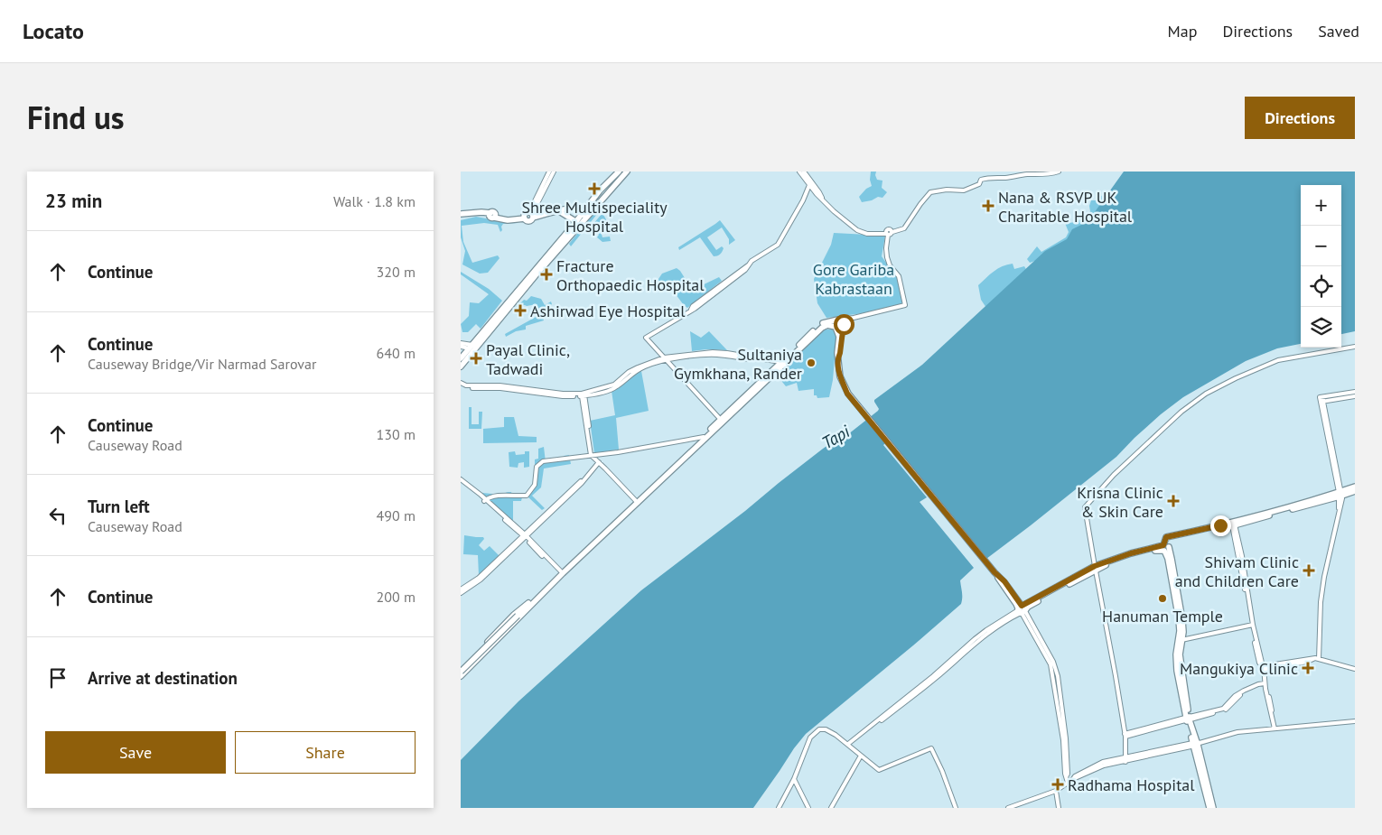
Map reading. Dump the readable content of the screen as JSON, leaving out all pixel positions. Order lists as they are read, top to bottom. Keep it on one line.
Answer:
{"water":["Tapi"],"parks":["Gore Gariba Kabrastaan"],"places":{"health":["Shree Multispeciality Hospital","Nana & RSVP UK Charitable Hospital","Fracture Orthopaedic Hospital","Ashirwad Eye Hospital","Payal Clinic, Tadwadi","Krisna Clinic & Skin Care","Shivam Clinic and Children Care","Mangukiya Clinic","Radhama Hospital"],"other":["Sultaniya Gymkhana, Rander","Hanuman Temple"]},"page":{"header":"Locato","nav":["Map","Directions","Saved"],"title":"Find us","buttons":["Directions",["Save","Share"]],"heading":["23 min","Walk · 1.8 km"],"map_buttons":["+","−"],"list":[["Continue","320 m"],["Continue","Causeway Bridge/Vir Narmad Sarovar","640 m"],["Continue","Causeway Road","130 m"],["Turn left","Causeway Road","490 m"],["Continue","200 m"],"Arrive at destination"]}}
